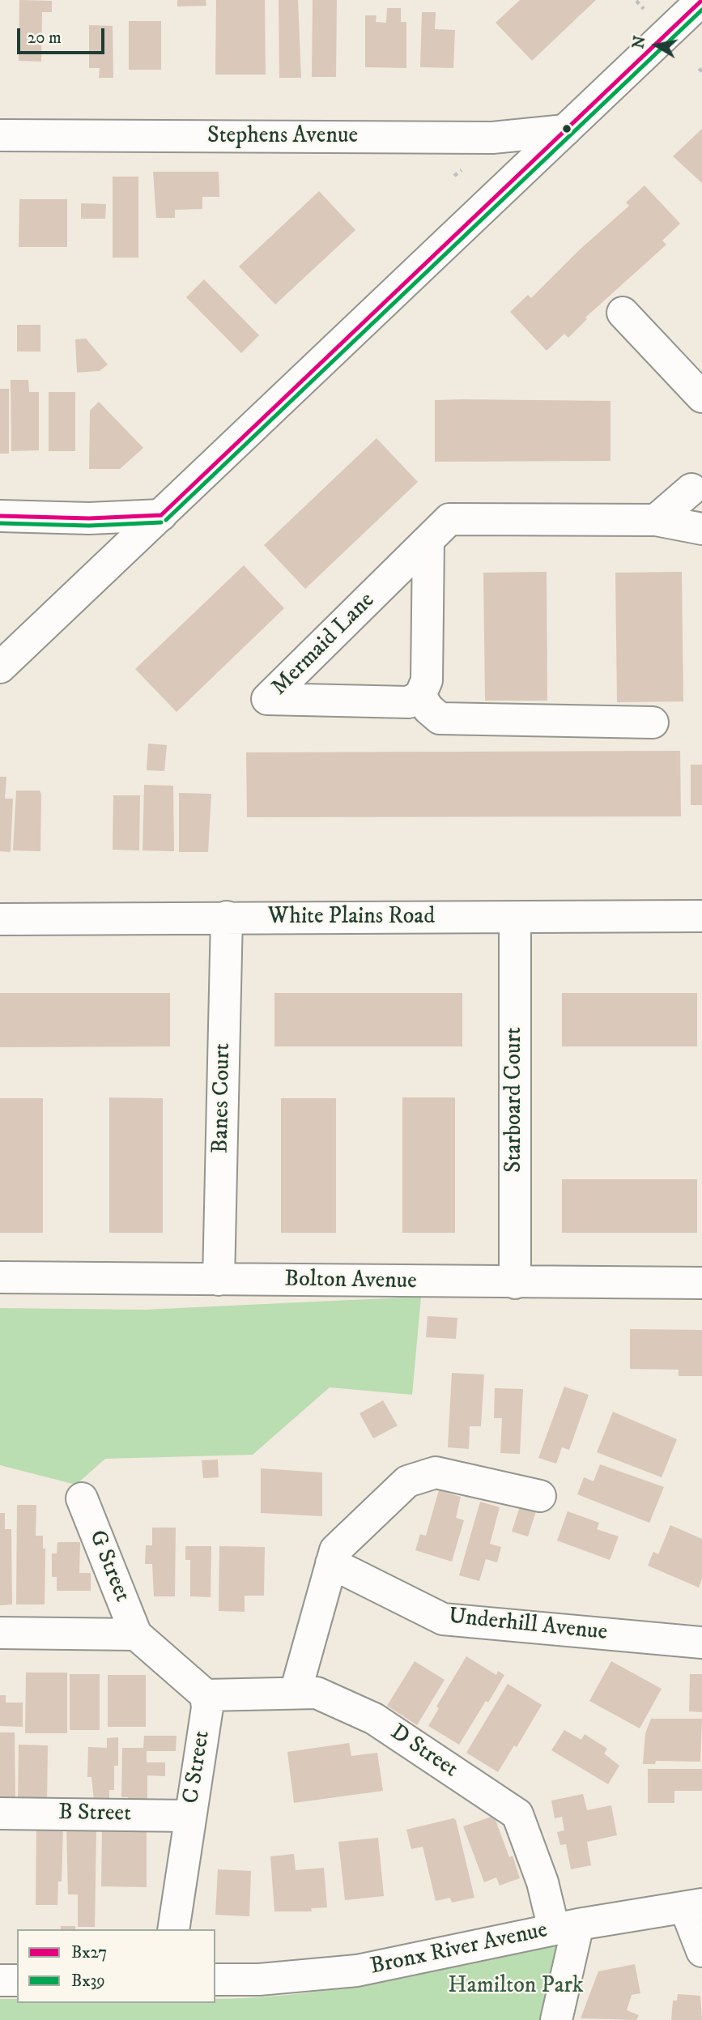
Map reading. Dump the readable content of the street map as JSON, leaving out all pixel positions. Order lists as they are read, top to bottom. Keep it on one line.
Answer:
{"streets":{"street":["Stephens Avenue","Mermaid Lane","White Plains Road","Banes Court","Starboard Court","Bolton Avenue","G Street","Underhill Avenue","D Street","C Street","B Street","Bronx River Avenue"]},"crossings":[["White Plains Road","Banes Court"],["White Plains Road","Starboard Court"],["Banes Court","Bolton Avenue"],["Starboard Court","Bolton Avenue"],["D Street","C Street"],["D Street","Bronx River Avenue"],["C Street","B Street"]],"parks":["Hamilton Park"],"lines":["transit line Bx27","transit line Bx39"],"legend":["Bx27","Bx39"],"scale_bar":"20 m","north":"left"}
